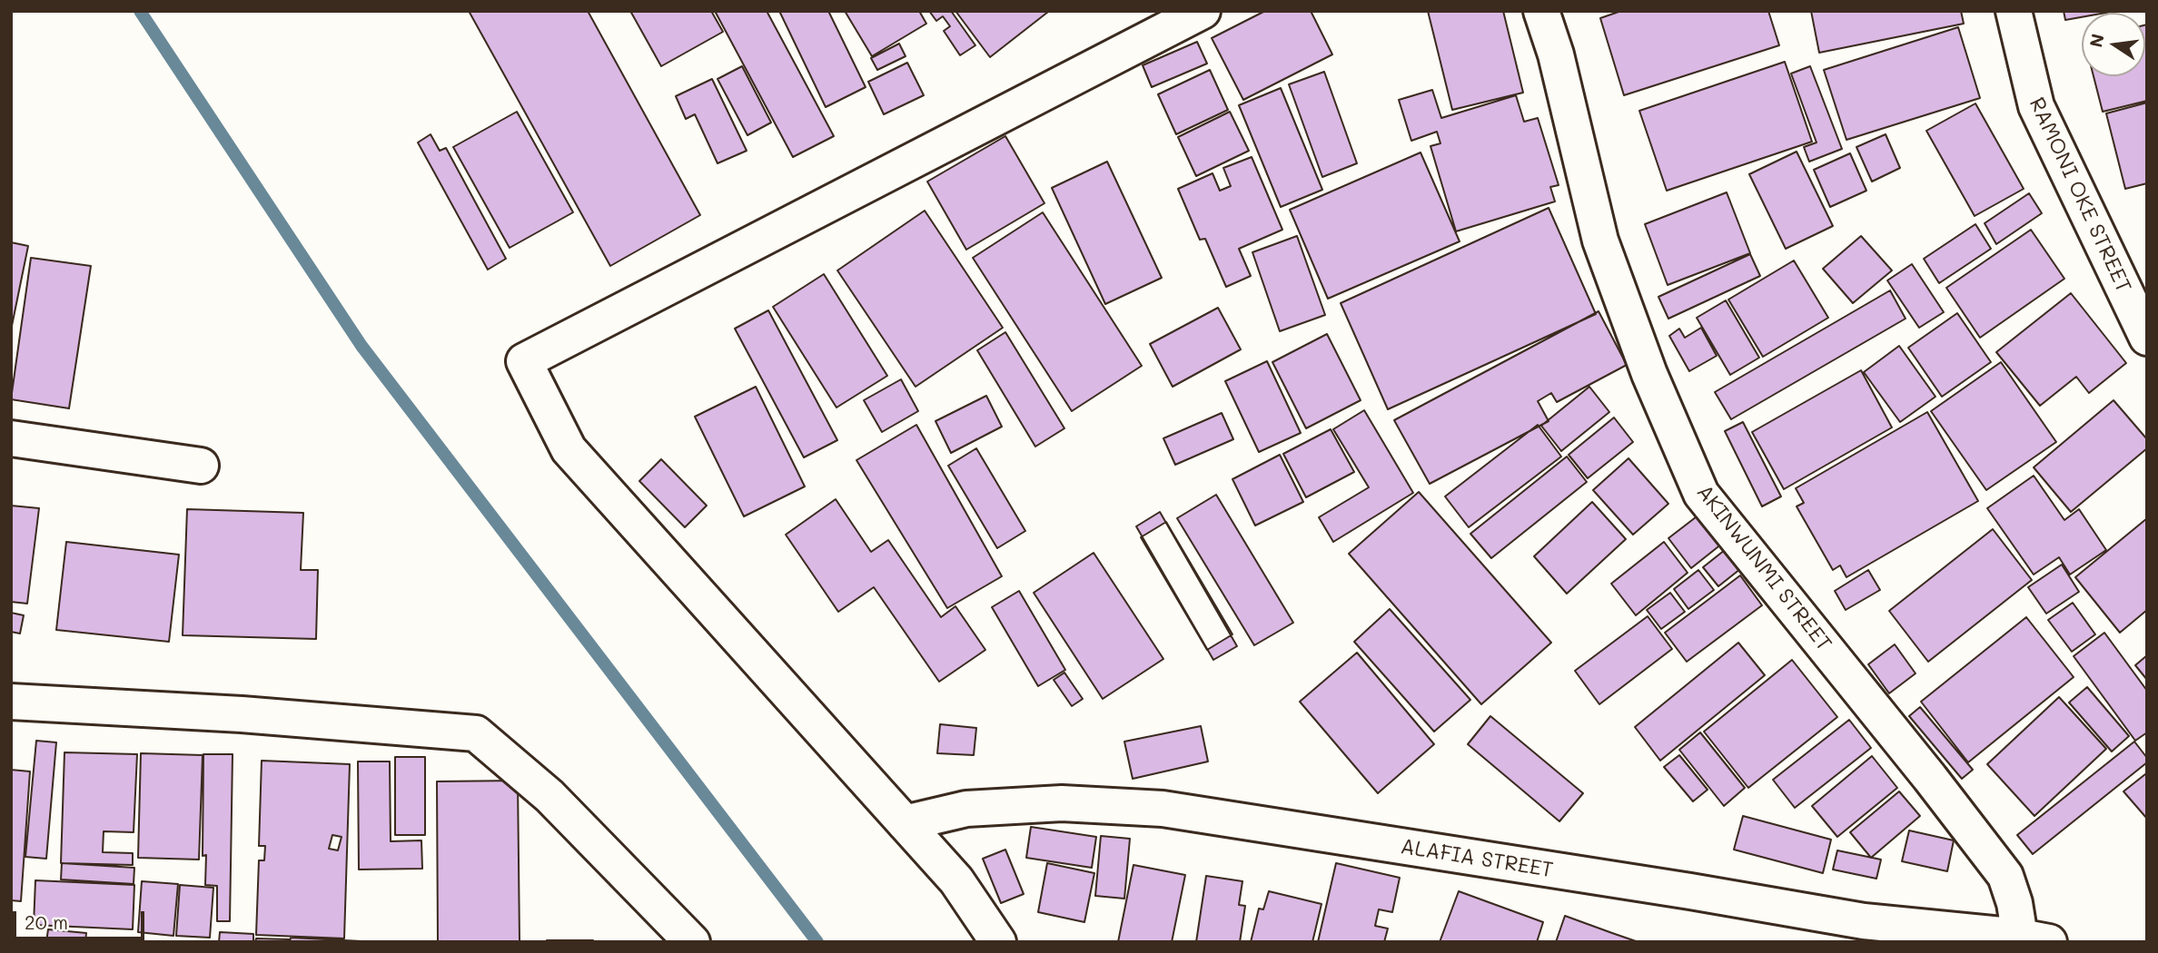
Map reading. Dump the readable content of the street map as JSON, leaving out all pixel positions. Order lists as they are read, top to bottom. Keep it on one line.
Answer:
{"streets":{"street":["RAMONI OKE STREET","AKINWUNMI STREET","ALAFIA STREET"]},"crossings":[["AKINWUNMI STREET","ALAFIA STREET"]],"scale_bar":"20 m","north":"left"}
